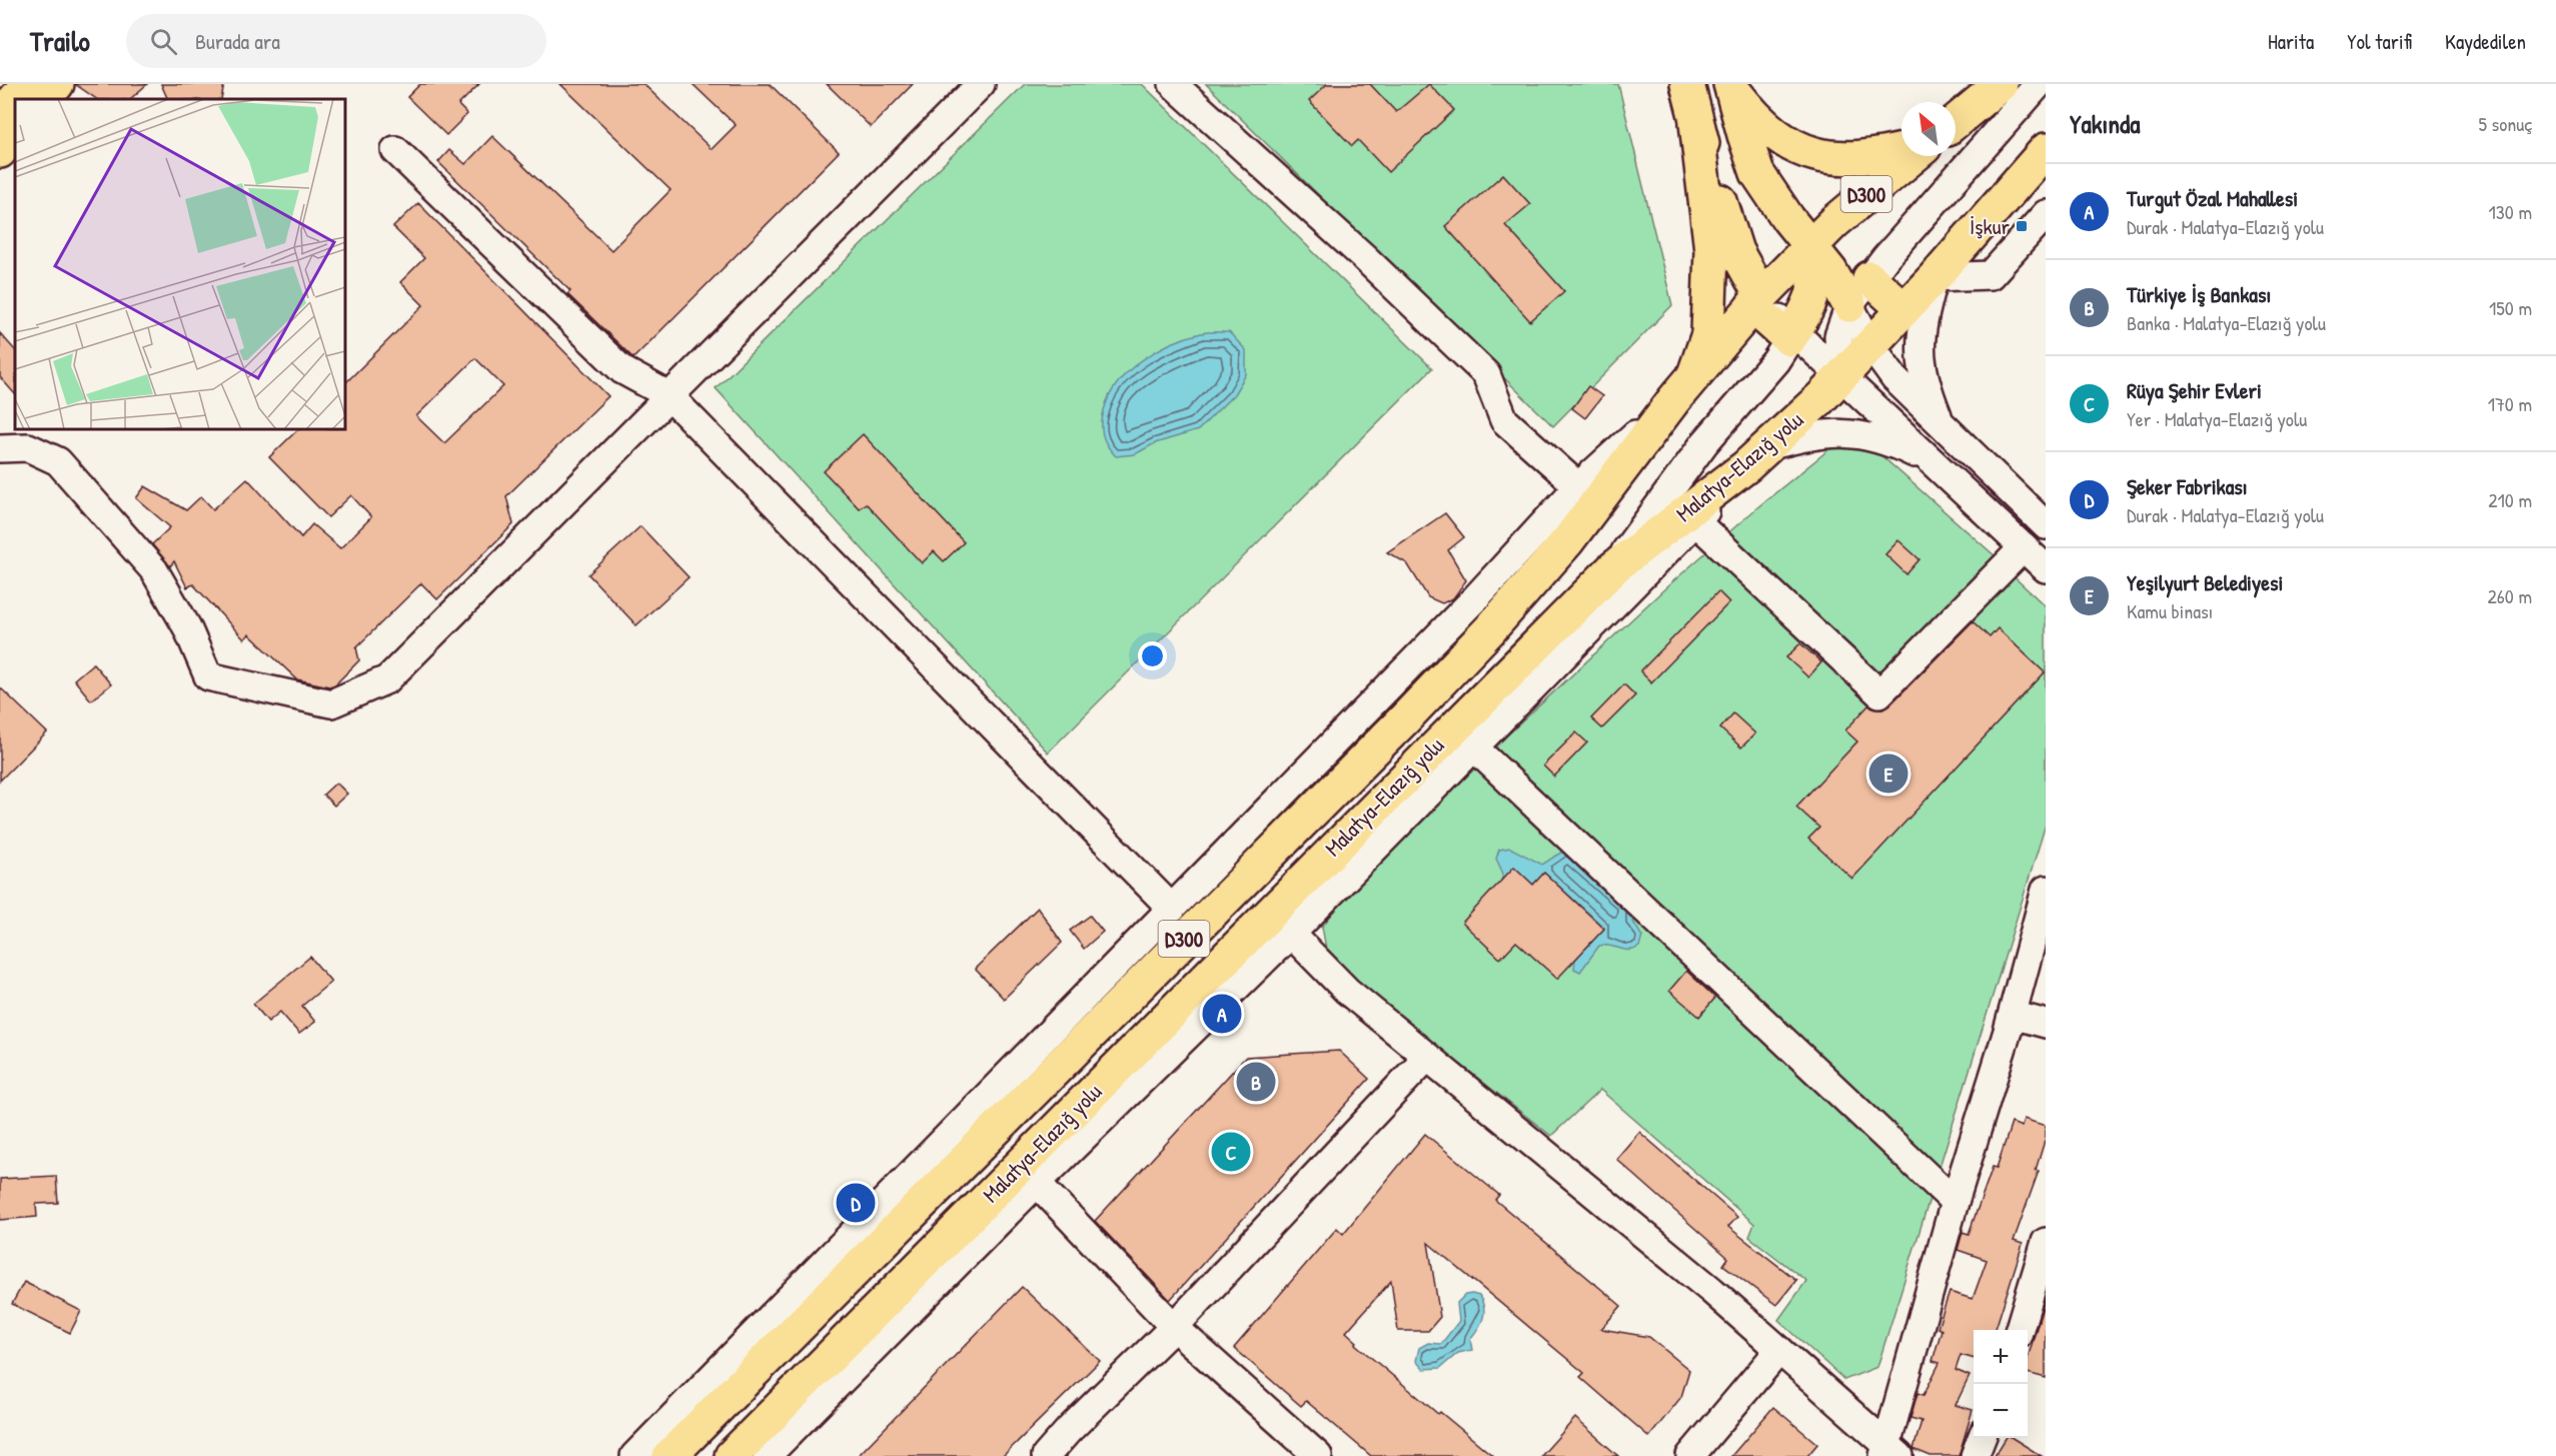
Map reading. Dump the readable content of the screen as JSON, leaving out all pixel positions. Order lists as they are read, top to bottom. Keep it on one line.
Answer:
{"streets":{"main road":["D300","Malatya-Elazığ yolu"]},"places":{"transit":["İşkur"]},"north":"top left","page":{"header":"Trailo","search":"Burada ara","nav":["Harita","Yol tarifi","Kaydedilen"],"heading":["Yakında","5 sonuç"],"list":[{"mark":"A","name":"Turgut Özal Mahallesi","note":"Durak · Malatya-Elazığ yolu","value":"130 m"},{"mark":"B","name":"Türkiye İş Bankası","note":"Banka · Malatya-Elazığ yolu","value":"150 m"},{"mark":"C","name":"Rüya Şehir Evleri","note":"Yer · Malatya-Elazığ yolu","value":"170 m"},{"mark":"D","name":"Şeker Fabrikası","note":"Durak · Malatya-Elazığ yolu","value":"210 m"},{"mark":"E","name":"Yeşilyurt Belediyesi","note":"Kamu binası","value":"260 m"}],"pins":["E","A","B","C","D"],"map_buttons":["+","−"]}}
